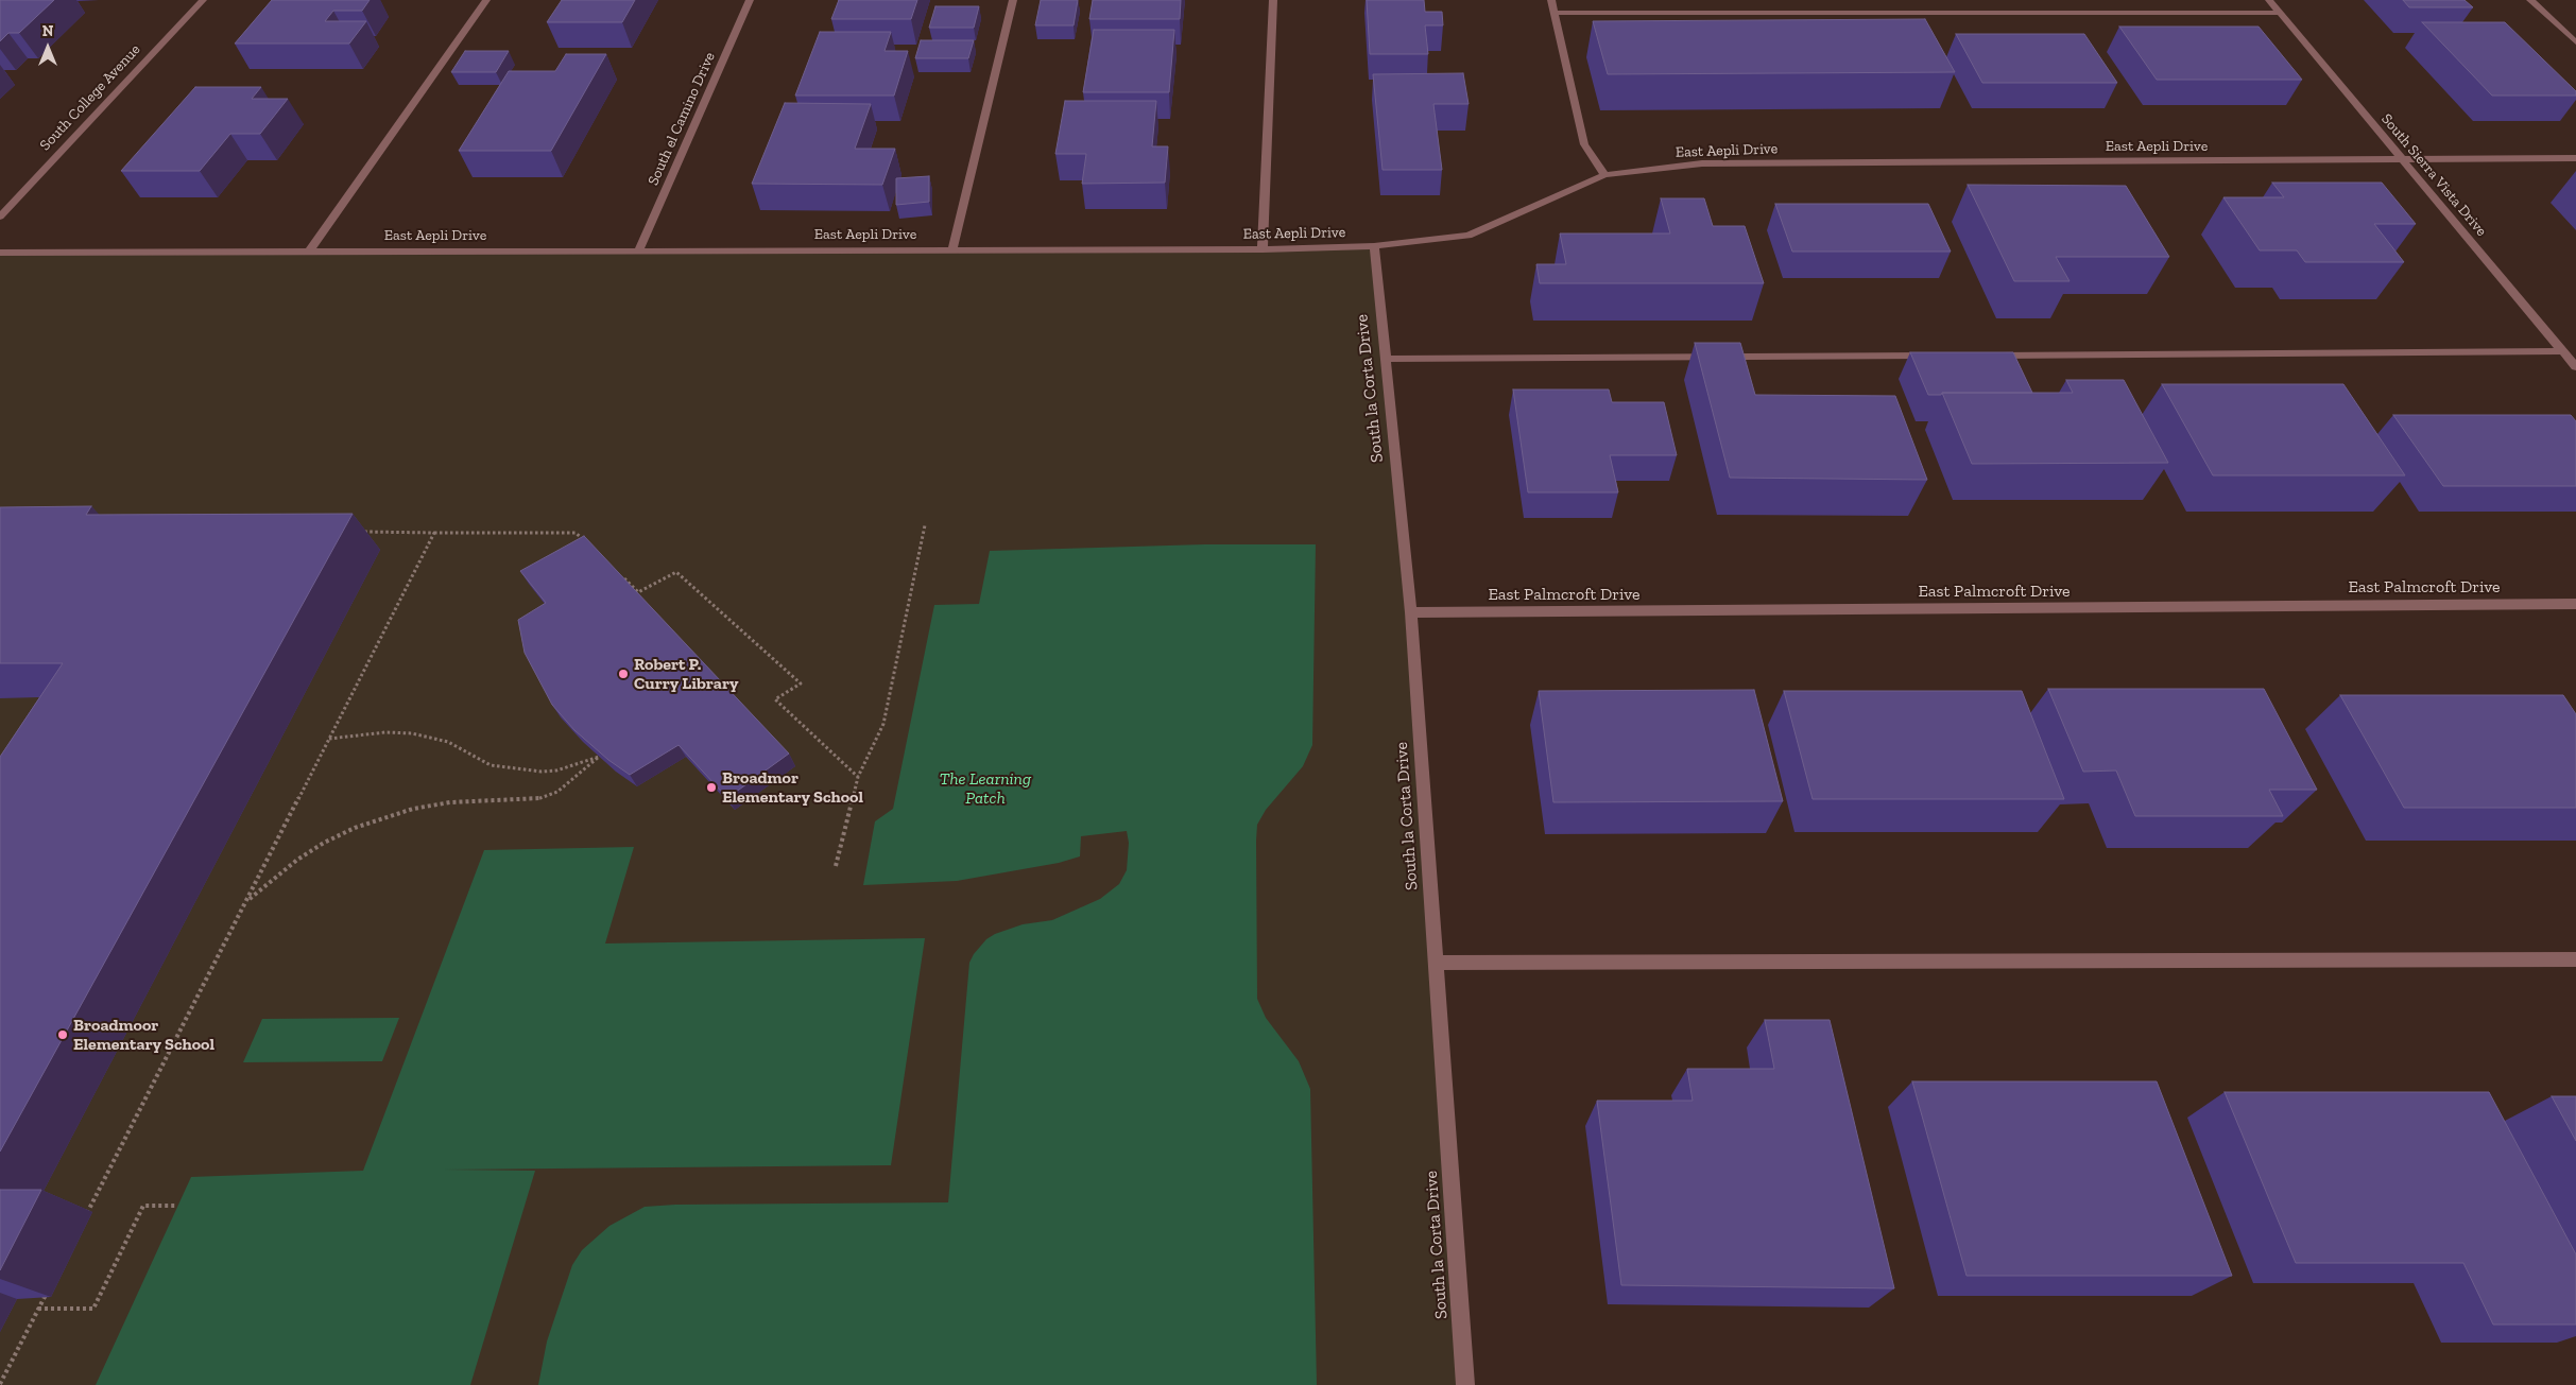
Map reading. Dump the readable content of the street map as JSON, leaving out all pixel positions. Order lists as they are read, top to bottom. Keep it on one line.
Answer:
{"streets":{"street":["South College Avenue","South el Camino Drive","East Aepli Drive","South Sierra Vista Drive","South la Corta Drive","East Palmcroft Drive"]},"crossings":[["South el Camino Drive","East Aepli Drive"],["East Aepli Drive","South Sierra Vista Drive"],["East Aepli Drive","South la Corta Drive"],["South la Corta Drive","East Palmcroft Drive"]],"parks":["The Learning Patch"],"places":["Robert P. Curry Library","Broadmor Elementary School","Broadmoor Elementary School"],"north":"top"}
